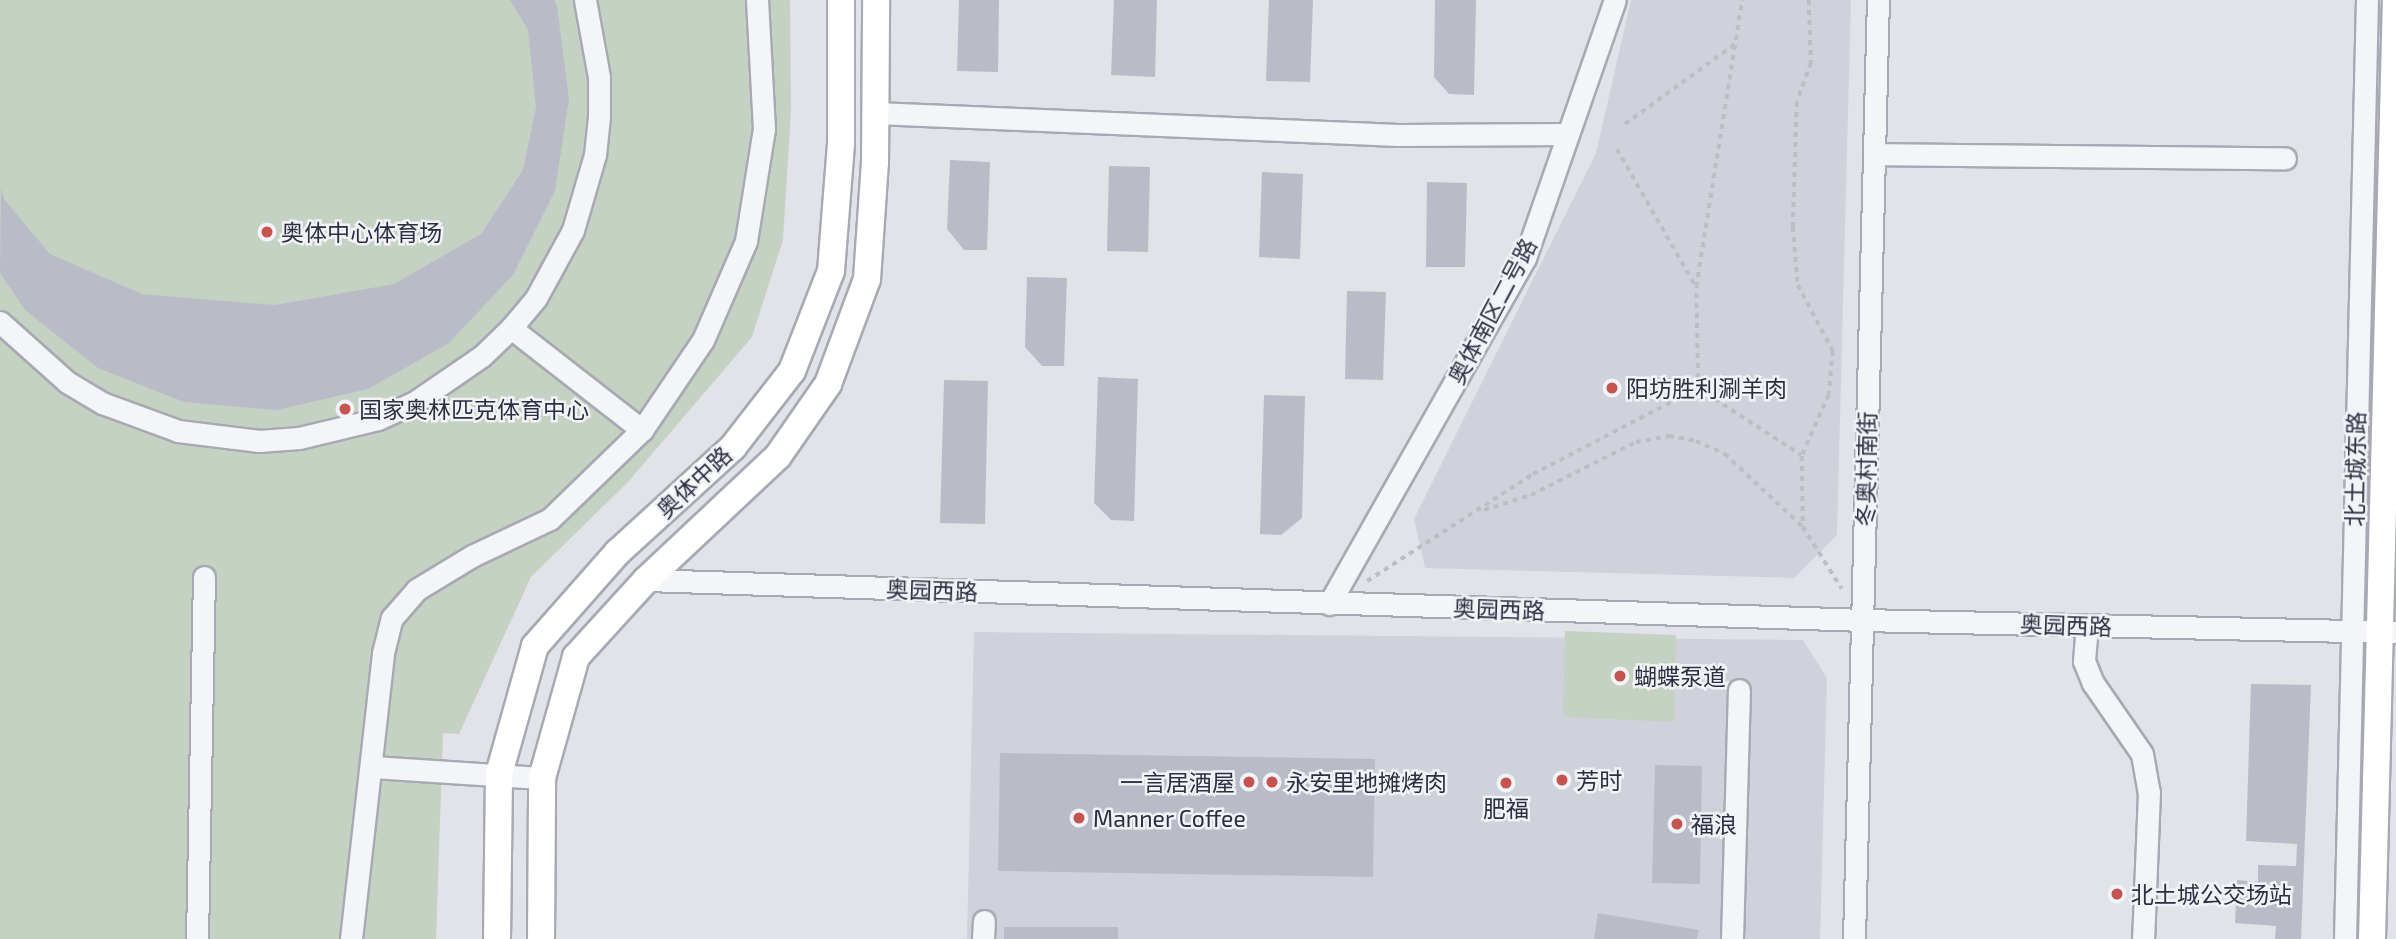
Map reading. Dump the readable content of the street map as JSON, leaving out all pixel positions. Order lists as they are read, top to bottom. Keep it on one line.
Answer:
{"streets":{"main road":["北土城东路","奥体中路"],"street":["奥体南区二号路","冬奥村南街","奥园西路"]},"crossings":[["奥体南区二号路","奥园西路"],["冬奥村南街","奥园西路"],["北土城东路","奥园西路"],["奥体中路","奥园西路"]],"places":["奥体中心体育场","阳坊胜利涮羊肉","国家奥林匹克体育中心","蝴蝶泵道","芳时","一言居酒屋","永安里地摊烤肉","肥福","Manner Coffee","福浪","北土城公交场站"]}
